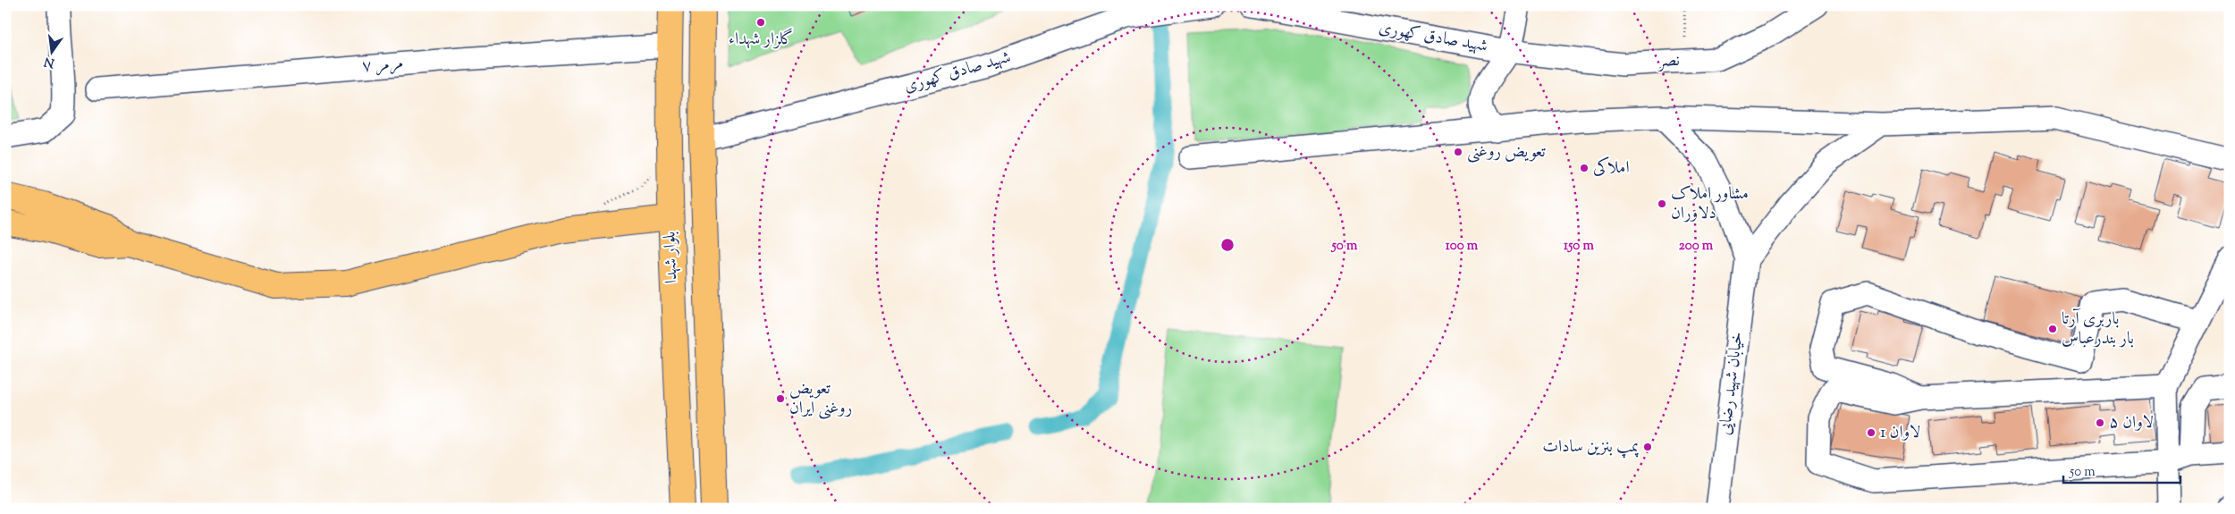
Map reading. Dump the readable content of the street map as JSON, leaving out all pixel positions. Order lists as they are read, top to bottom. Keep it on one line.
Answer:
{"streets":{"main road":["بلوار شهدا"],"street":["شهید صادق کهوری","نصر","مرمر ۷","خیابان شهید رضایی"]},"crossings":[["شهید صادق کهوری","نصر"],["شهید صادق کهوری","بلوار شهدا"],["مرمر ۷","بلوار شهدا"]],"places":["گلزار شهداء","تعویض روغنی","املاکی","مشاور املاک دلاوران","باربری آرتا بار بندرعباس","تعویض روغنی ایران","لاوان ۵","لاوان 1","پمپ بنزین سادات"],"scale_bar":"50 m","north":"bottom","rings":["50 m","100 m","150 m","200 m"]}
